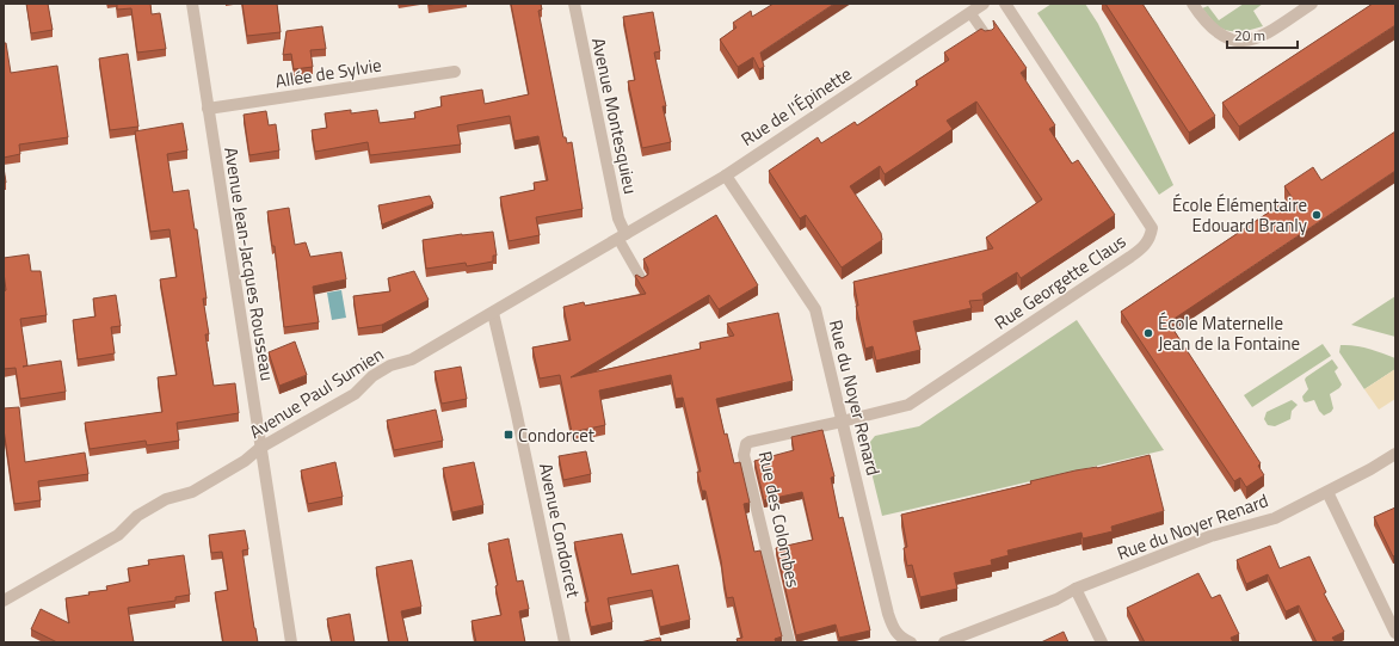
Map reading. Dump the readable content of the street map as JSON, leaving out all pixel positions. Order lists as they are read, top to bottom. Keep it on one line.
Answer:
{"streets":{"street":["Allée de Sylvie","Rue de l'Épinette","Avenue Montesquieu","Avenue Jean-Jacques Rousseau","Rue Georgette Claus","Avenue Paul Sumien","Rue du Noyer Renard","Rue des Colombes","Avenue Condorcet"]},"crossings":[["Allée de Sylvie","Avenue Jean-Jacques Rousseau"],["Rue de l'Épinette","Avenue Montesquieu"],["Rue de l'Épinette","Avenue Paul Sumien"],["Rue de l'Épinette","Rue du Noyer Renard"],["Avenue Montesquieu","Avenue Paul Sumien"],["Avenue Jean-Jacques Rousseau","Avenue Paul Sumien"],["Rue Georgette Claus","Rue du Noyer Renard"],["Rue Georgette Claus","Rue des Colombes"],["Avenue Paul Sumien","Avenue Condorcet"],["Rue du Noyer Renard","Rue des Colombes"]],"places":{"other":["École Élémentaire Edouard Branly","École Maternelle Jean de la Fontaine"],"transit":["Condorcet"]},"scale_bar":"20 m"}
